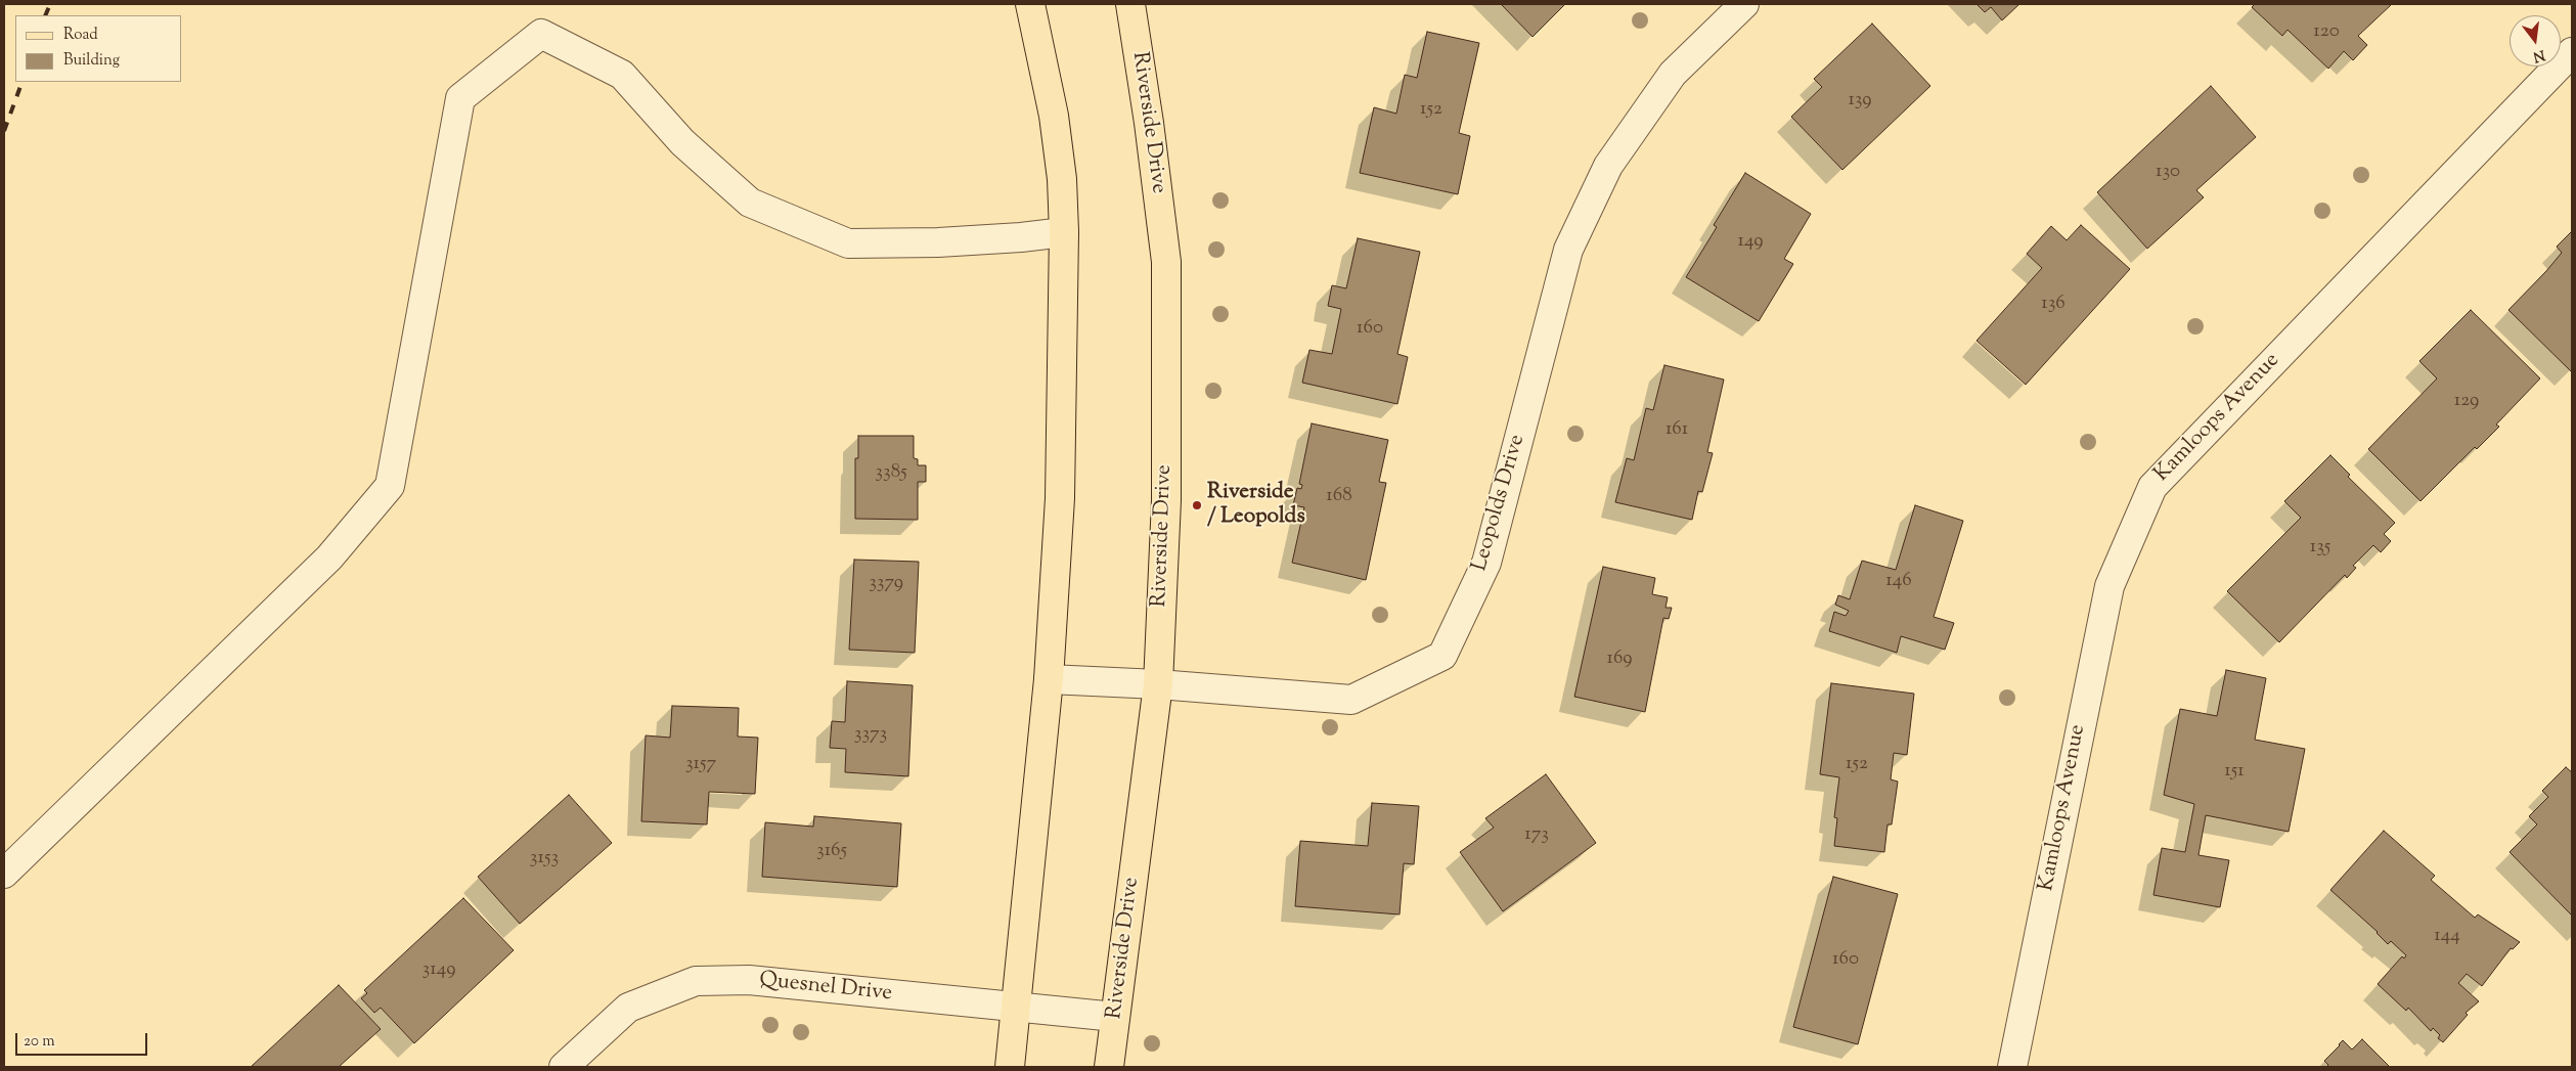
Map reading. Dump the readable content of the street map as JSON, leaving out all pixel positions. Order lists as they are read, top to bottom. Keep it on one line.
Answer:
{"streets":{"main road":["Riverside Drive"],"street":["Kamloops Avenue","Leopolds Drive","Quesnel Drive"]},"crossings":[["Riverside Drive","Leopolds Drive"],["Riverside Drive","Quesnel Drive"]],"places":["Riverside / Leopolds"],"house_numbers":["120","139","152","130","149","136","160","129","161","3385","168","135","146","3379","169","3373","3157","152","151","173","3165","3153","144","160","3149"],"legend":["Road","Building"],"scale_bar":"20 m","north":"bottom"}
